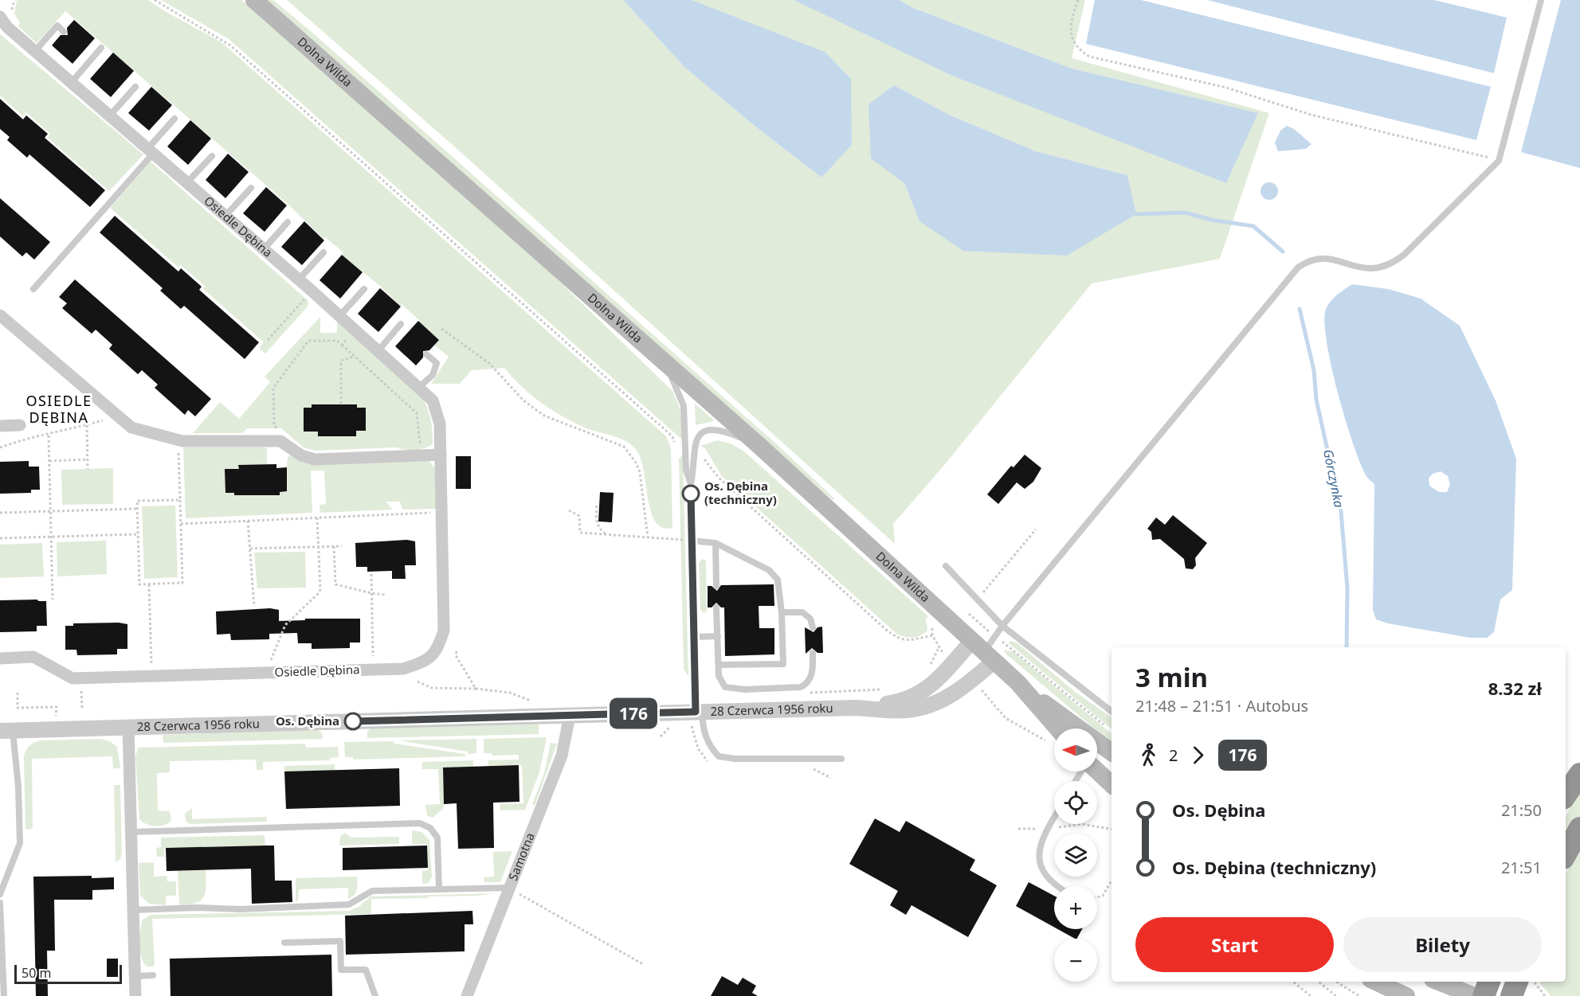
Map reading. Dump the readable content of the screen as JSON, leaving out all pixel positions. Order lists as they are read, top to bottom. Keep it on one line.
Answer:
{"streets":{"main road":["Dolna Wilda"],"street":["Osiedle Dębina","28 Czerwca 1956 roku","Samotna"]},"crossings":[["Dolna Wilda","28 Czerwca 1956 roku"],["28 Czerwca 1956 roku","Samotna"]],"districts":["OSIEDLE DĘBINA"],"water":["Górczynka"],"places":["Os. Dębina (techniczny)","Os. Dębina"],"lines":["bus line 176"],"scale_bar":"50 m","north":"left","page":{"on_map":"176","heading":["3 min","21:48 – 21:51 · Autobus","8.32 zł"],"map_buttons":["+","−"],"legs":["2","176"],"list":[{"name":"Os. Dębina","value":"21:50"},{"name":"Os. Dębina (techniczny)","value":"21:51"}],"buttons":["Start","Bilety"],"scale":"50 m"}}
